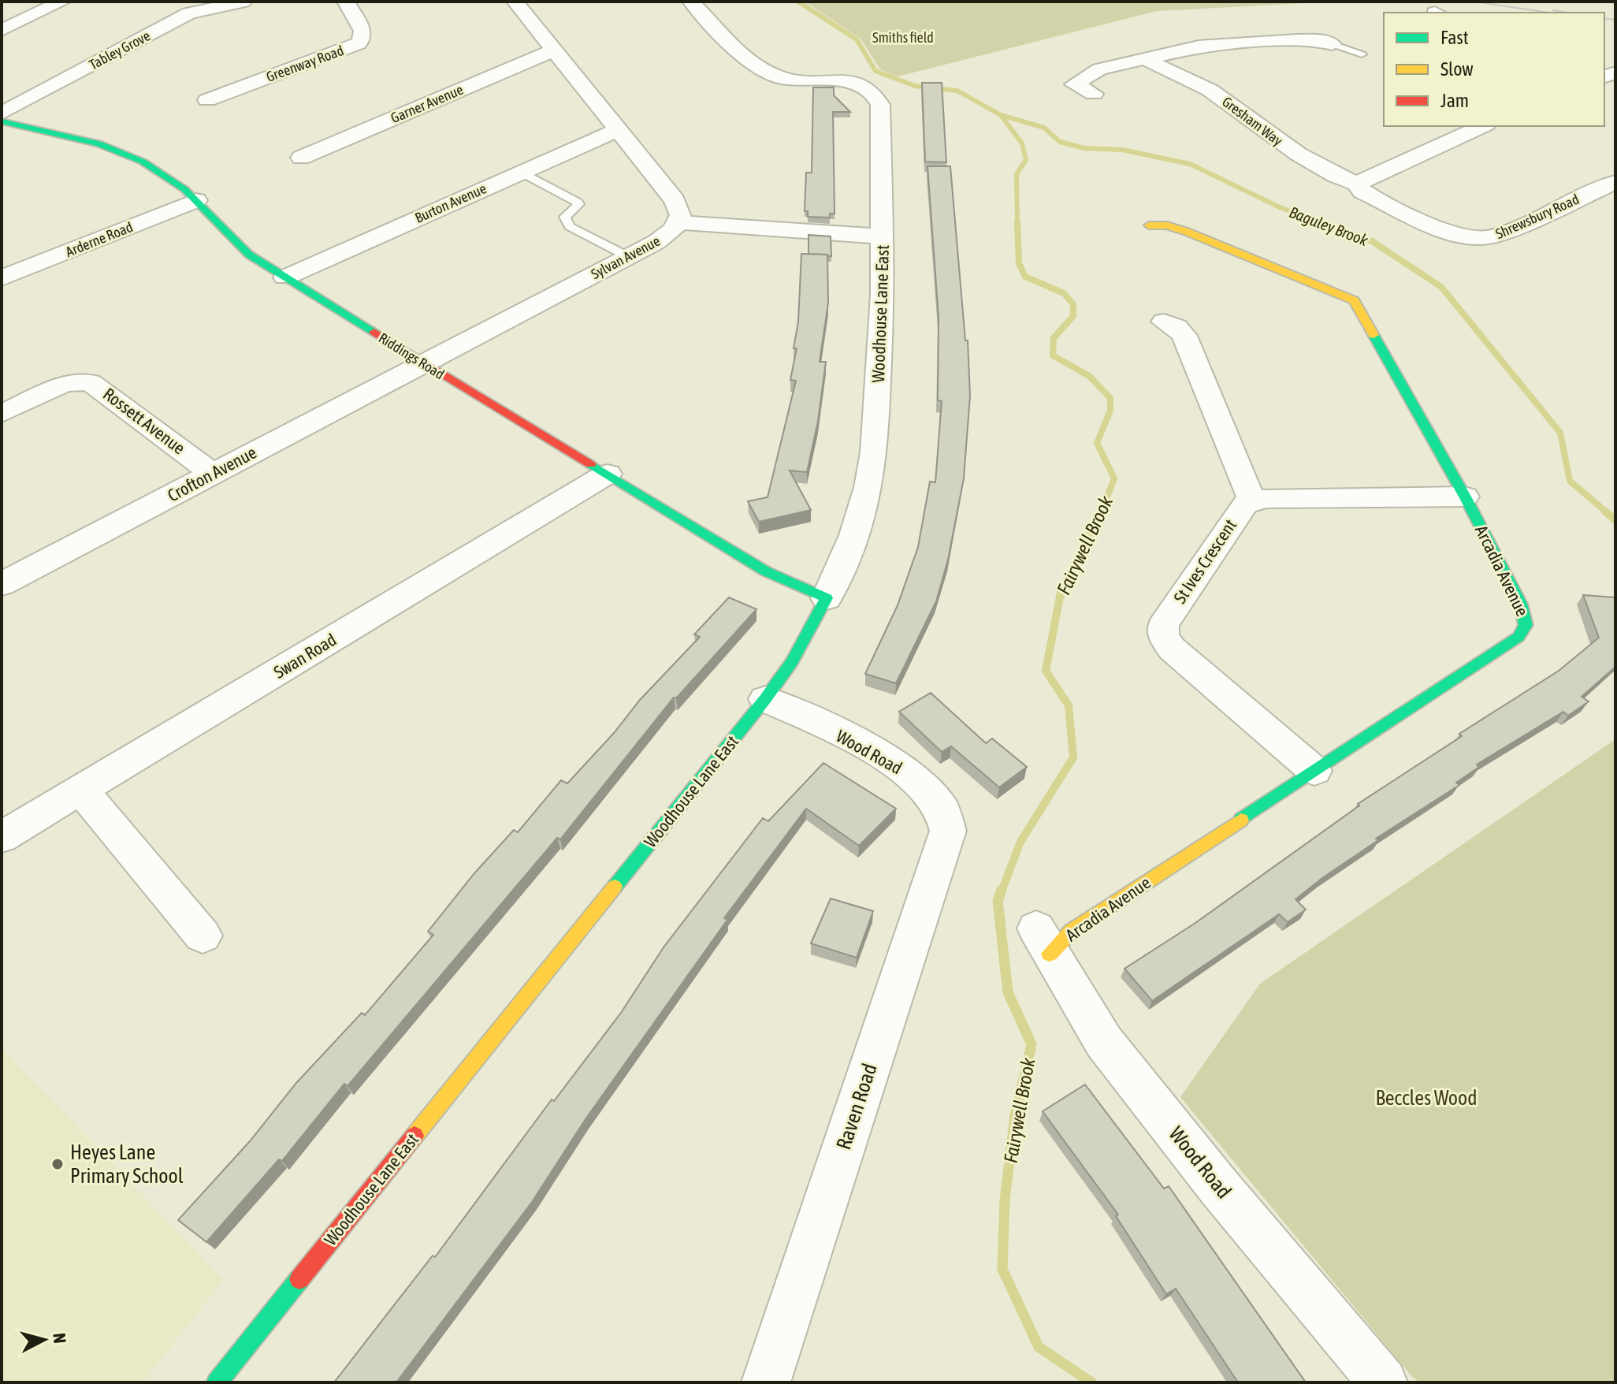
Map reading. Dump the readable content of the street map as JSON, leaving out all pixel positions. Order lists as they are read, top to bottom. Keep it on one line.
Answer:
{"streets":{"street":["Tabley Grove","Greenway Road","Garner Avenue","Gresham Way","Burton Avenue","Shrewsbury Road","Arderne Road","Sylvan Avenue","Woodhouse Lane East","Riddings Road","Rossett Avenue","Crofton Avenue","St Ives Crescent","Arcadia Avenue","Swan Road","Wood Road","Raven Road"]},"crossings":[["Garner Avenue","Sylvan Avenue"],["Gresham Way","Shrewsbury Road"],["Burton Avenue","Sylvan Avenue"],["Burton Avenue","Riddings Road"],["Arderne Road","Riddings Road"],["Sylvan Avenue","Riddings Road"],["Sylvan Avenue","Crofton Avenue"],["Woodhouse Lane East","Riddings Road"],["Woodhouse Lane East","Wood Road"],["Riddings Road","Crofton Avenue"],["Riddings Road","Swan Road"],["Rossett Avenue","Crofton Avenue"],["St Ives Crescent","Arcadia Avenue"],["Arcadia Avenue","Wood Road"],["Wood Road","Raven Road"]],"water":["Baguley Brook","Fairywell Brook"],"parks":["Smiths field","Beccles Wood"],"places":["Heyes Lane Primary School"],"legend":["Fast","Slow","Jam"],"north":"right"}
